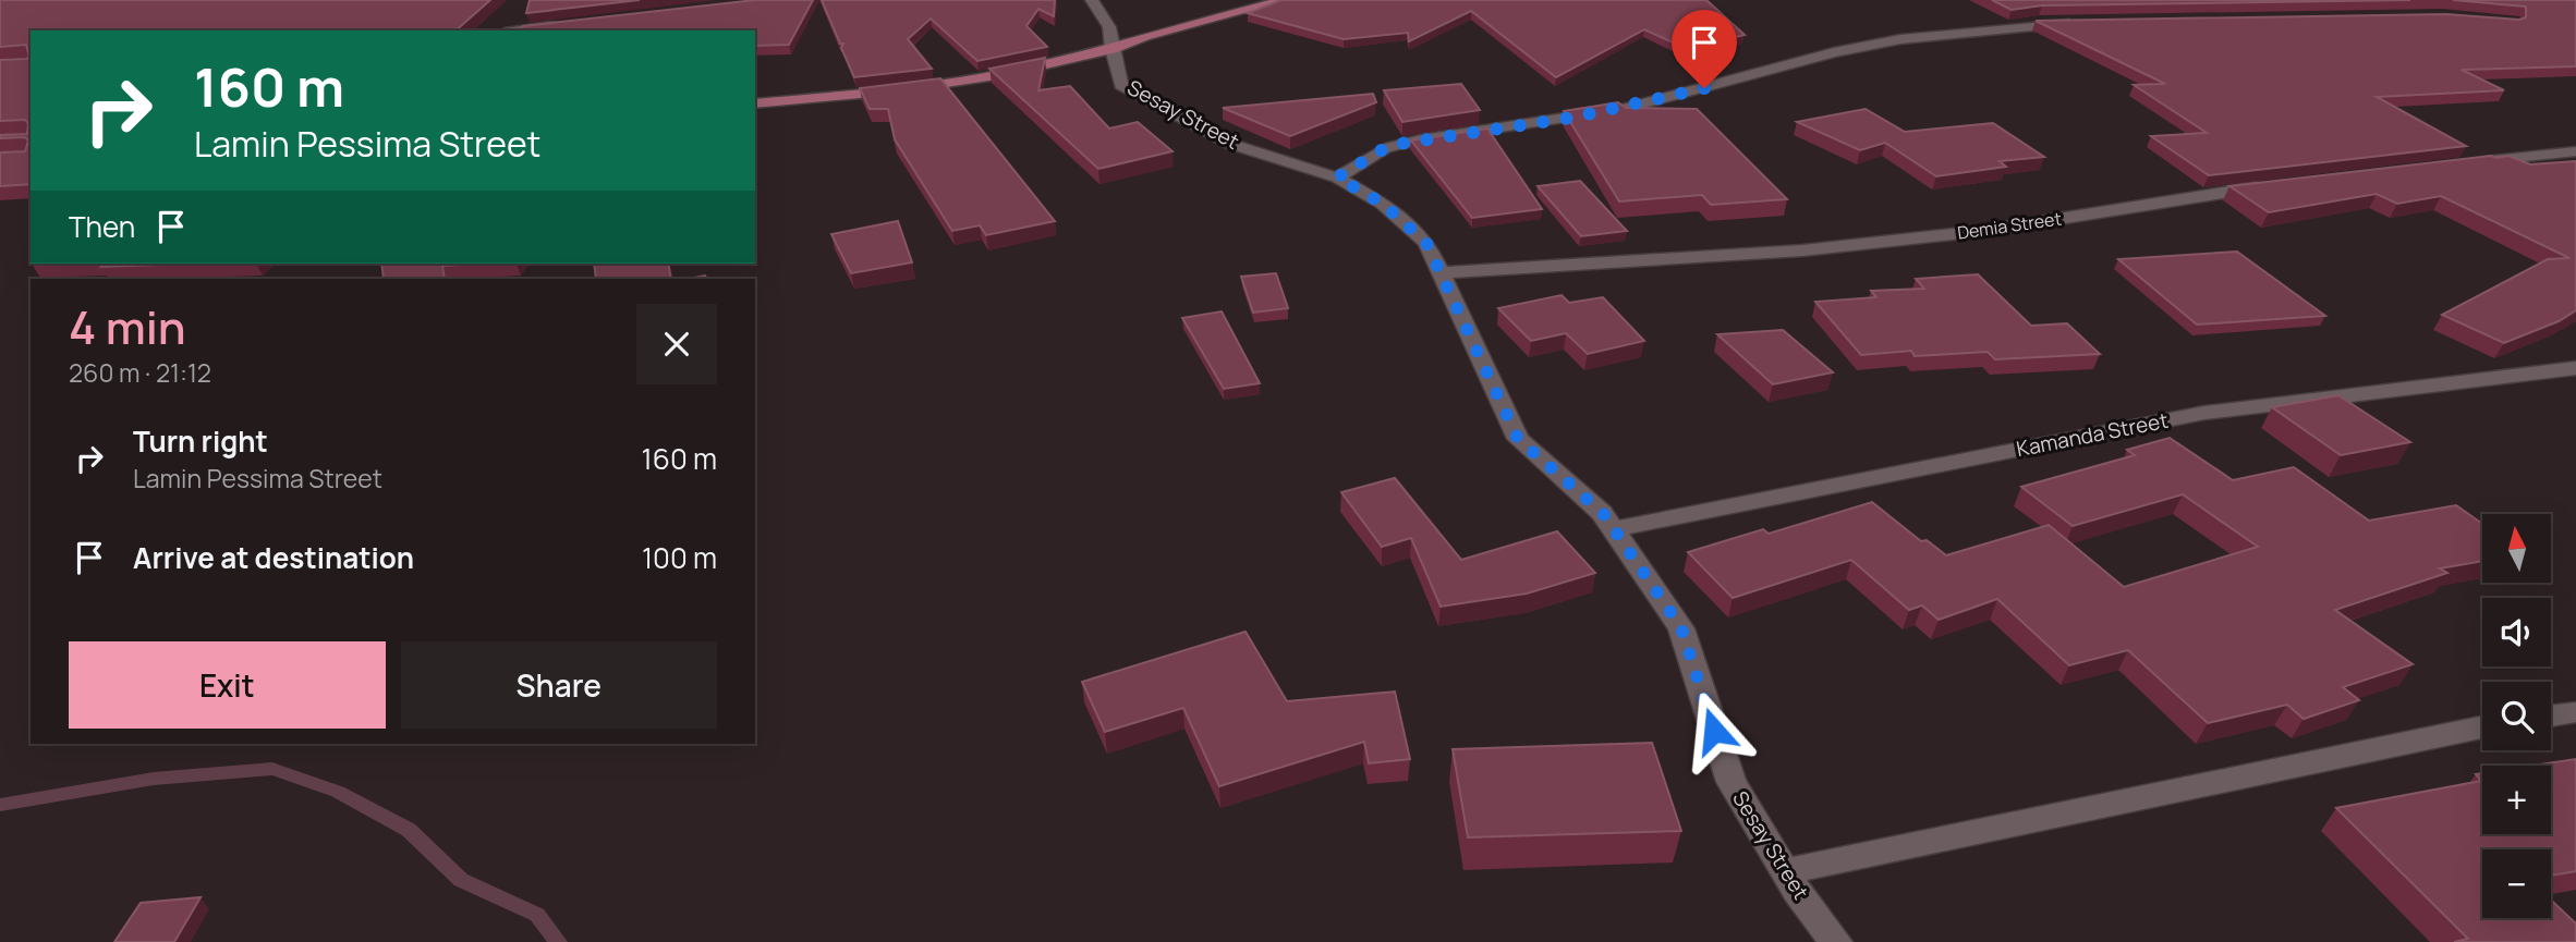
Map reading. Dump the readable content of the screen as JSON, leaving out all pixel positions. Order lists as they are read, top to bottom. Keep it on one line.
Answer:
{"streets":{"street":["Sesay Street","Demia Street","Kamanda Street"]},"crossings":[["Sesay Street","Demia Street"],["Sesay Street","Kamanda Street"]],"north":"top","page":{"turn":["160 m","Lamin Pessima Street"],"then":"Then","heading":["4 min","260 m · 21:12"],"list":[{"name":"Turn right","note":"Lamin Pessima Street","value":"160 m"},{"name":"Arrive at destination","value":"100 m"}],"map_buttons":["+","−"],"buttons":["Exit","Share"]}}
